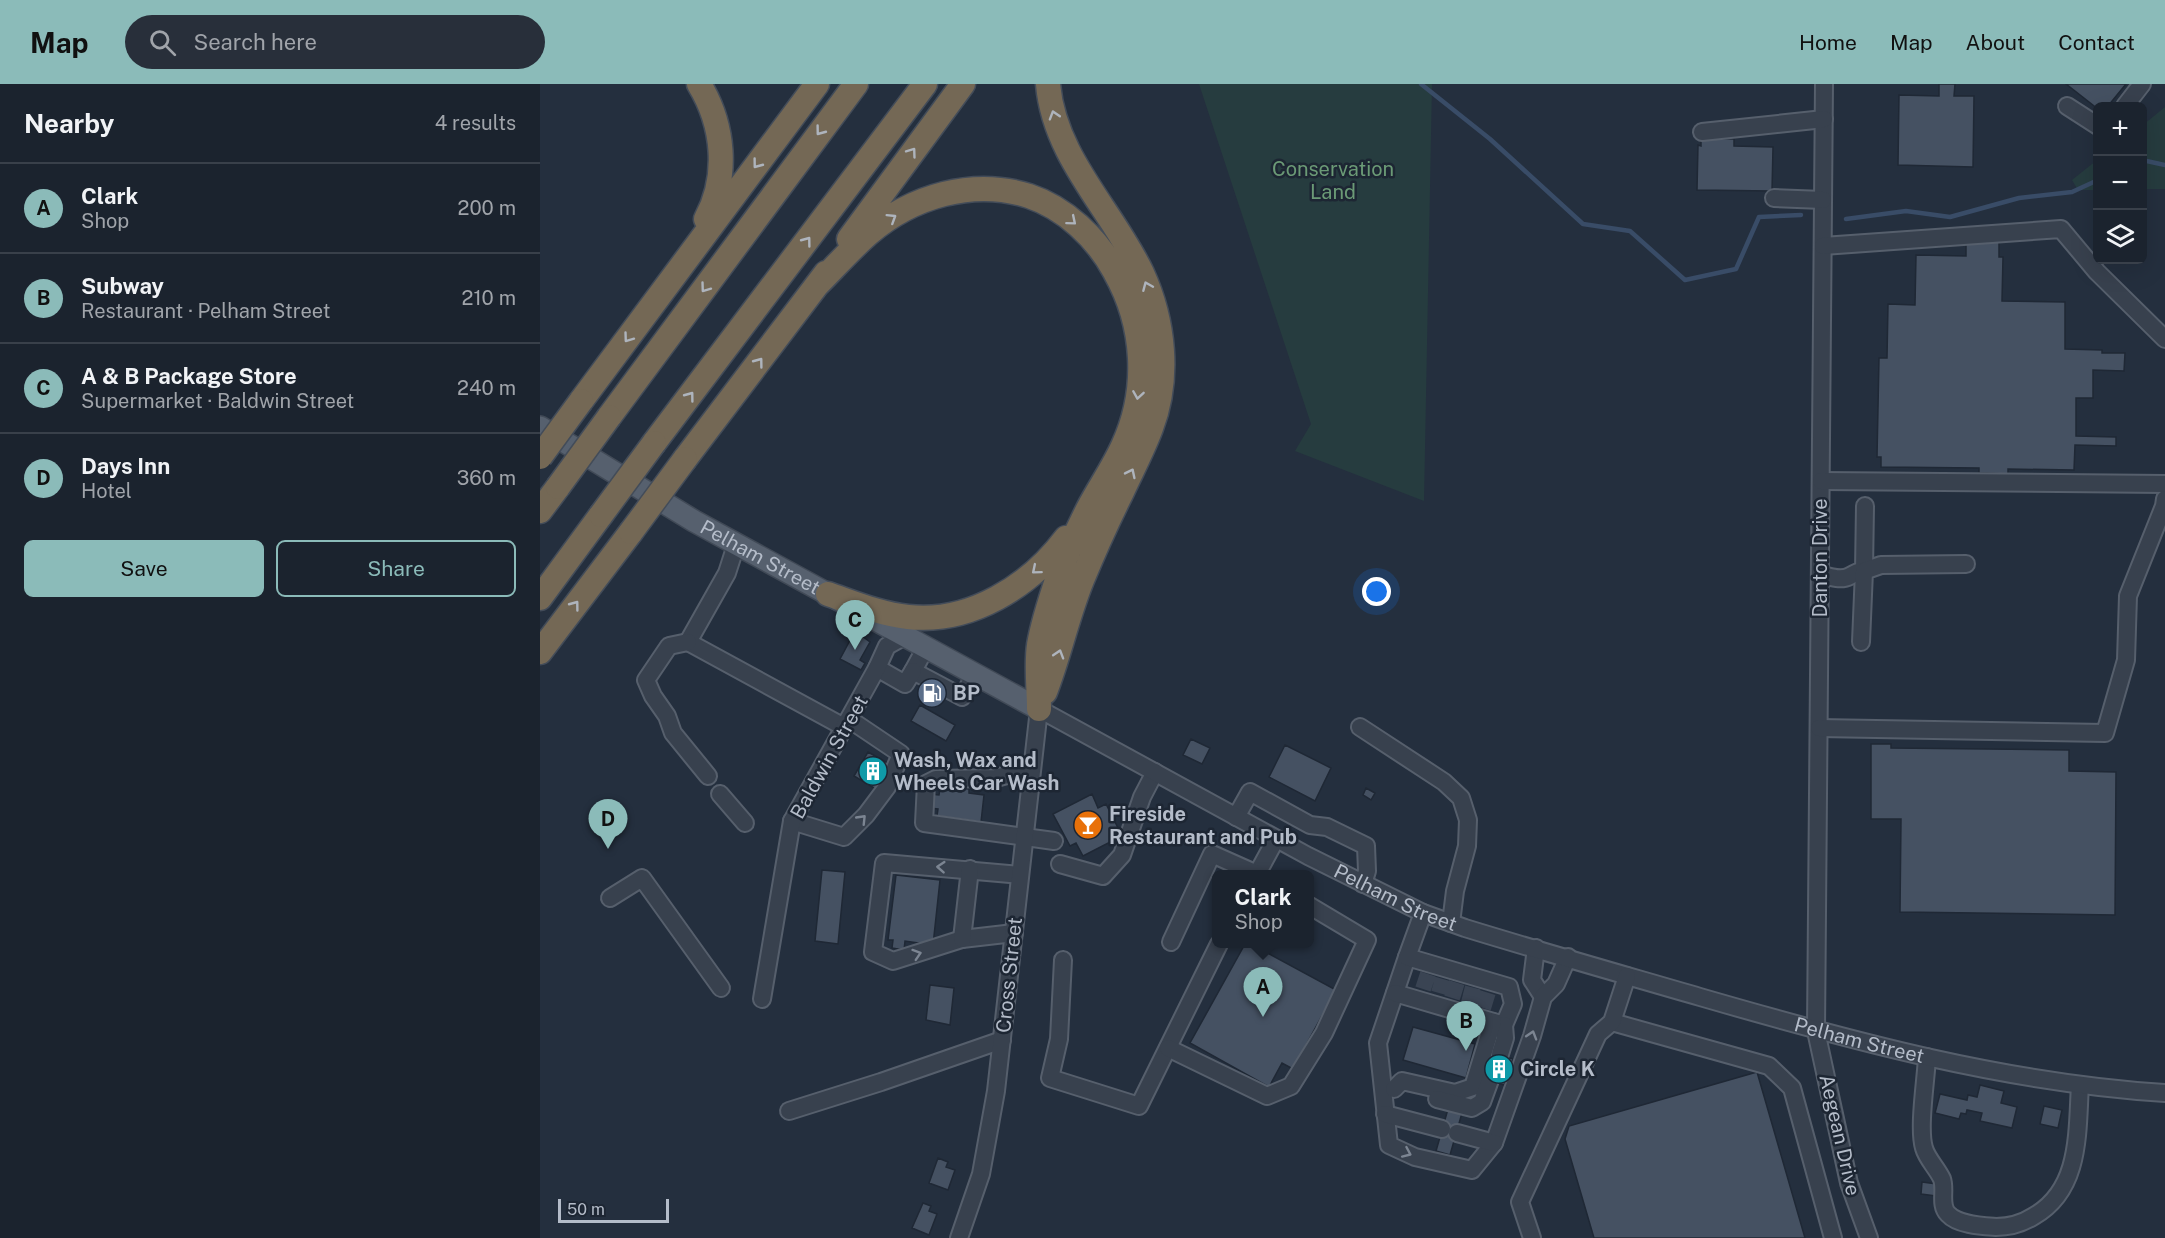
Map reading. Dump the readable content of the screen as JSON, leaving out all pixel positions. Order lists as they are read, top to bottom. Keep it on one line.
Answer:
{"streets":{"main road":["Pelham Street"],"street":["Danton Drive","Baldwin Street","Cross Street","Aegean Drive"]},"crossings":[["Pelham Street","Danton Drive"],["Pelham Street","Baldwin Street"],["Pelham Street","Cross Street"],["Pelham Street","Aegean Drive"],["Danton Drive","Aegean Drive"]],"parks":["Conservation Land"],"places":{"fuel station":["BP"],"building":["Wash, Wax and Wheels Car Wash","Circle K"],"bar":["Fireside Restaurant and Pub"]},"scale_bar":"50 m","page":{"header":"Map","search":"Search here","nav":["Home","Map","About","Contact"],"heading":["Nearby","4 results"],"map_buttons":["+","−"],"list":[{"mark":"A","name":"Clark","note":"Shop","value":"200 m"},{"mark":"B","name":"Subway","note":"Restaurant · Pelham Street","value":"210 m"},{"mark":"C","name":"A & B Package Store","note":"Supermarket · Baldwin Street","value":"240 m"},{"mark":"D","name":"Days Inn","note":"Hotel","value":"360 m"}],"buttons":["Save","Share"],"pins":["C","D","A","B"],"popup":["Clark","Shop"],"scale":"50 m"}}
